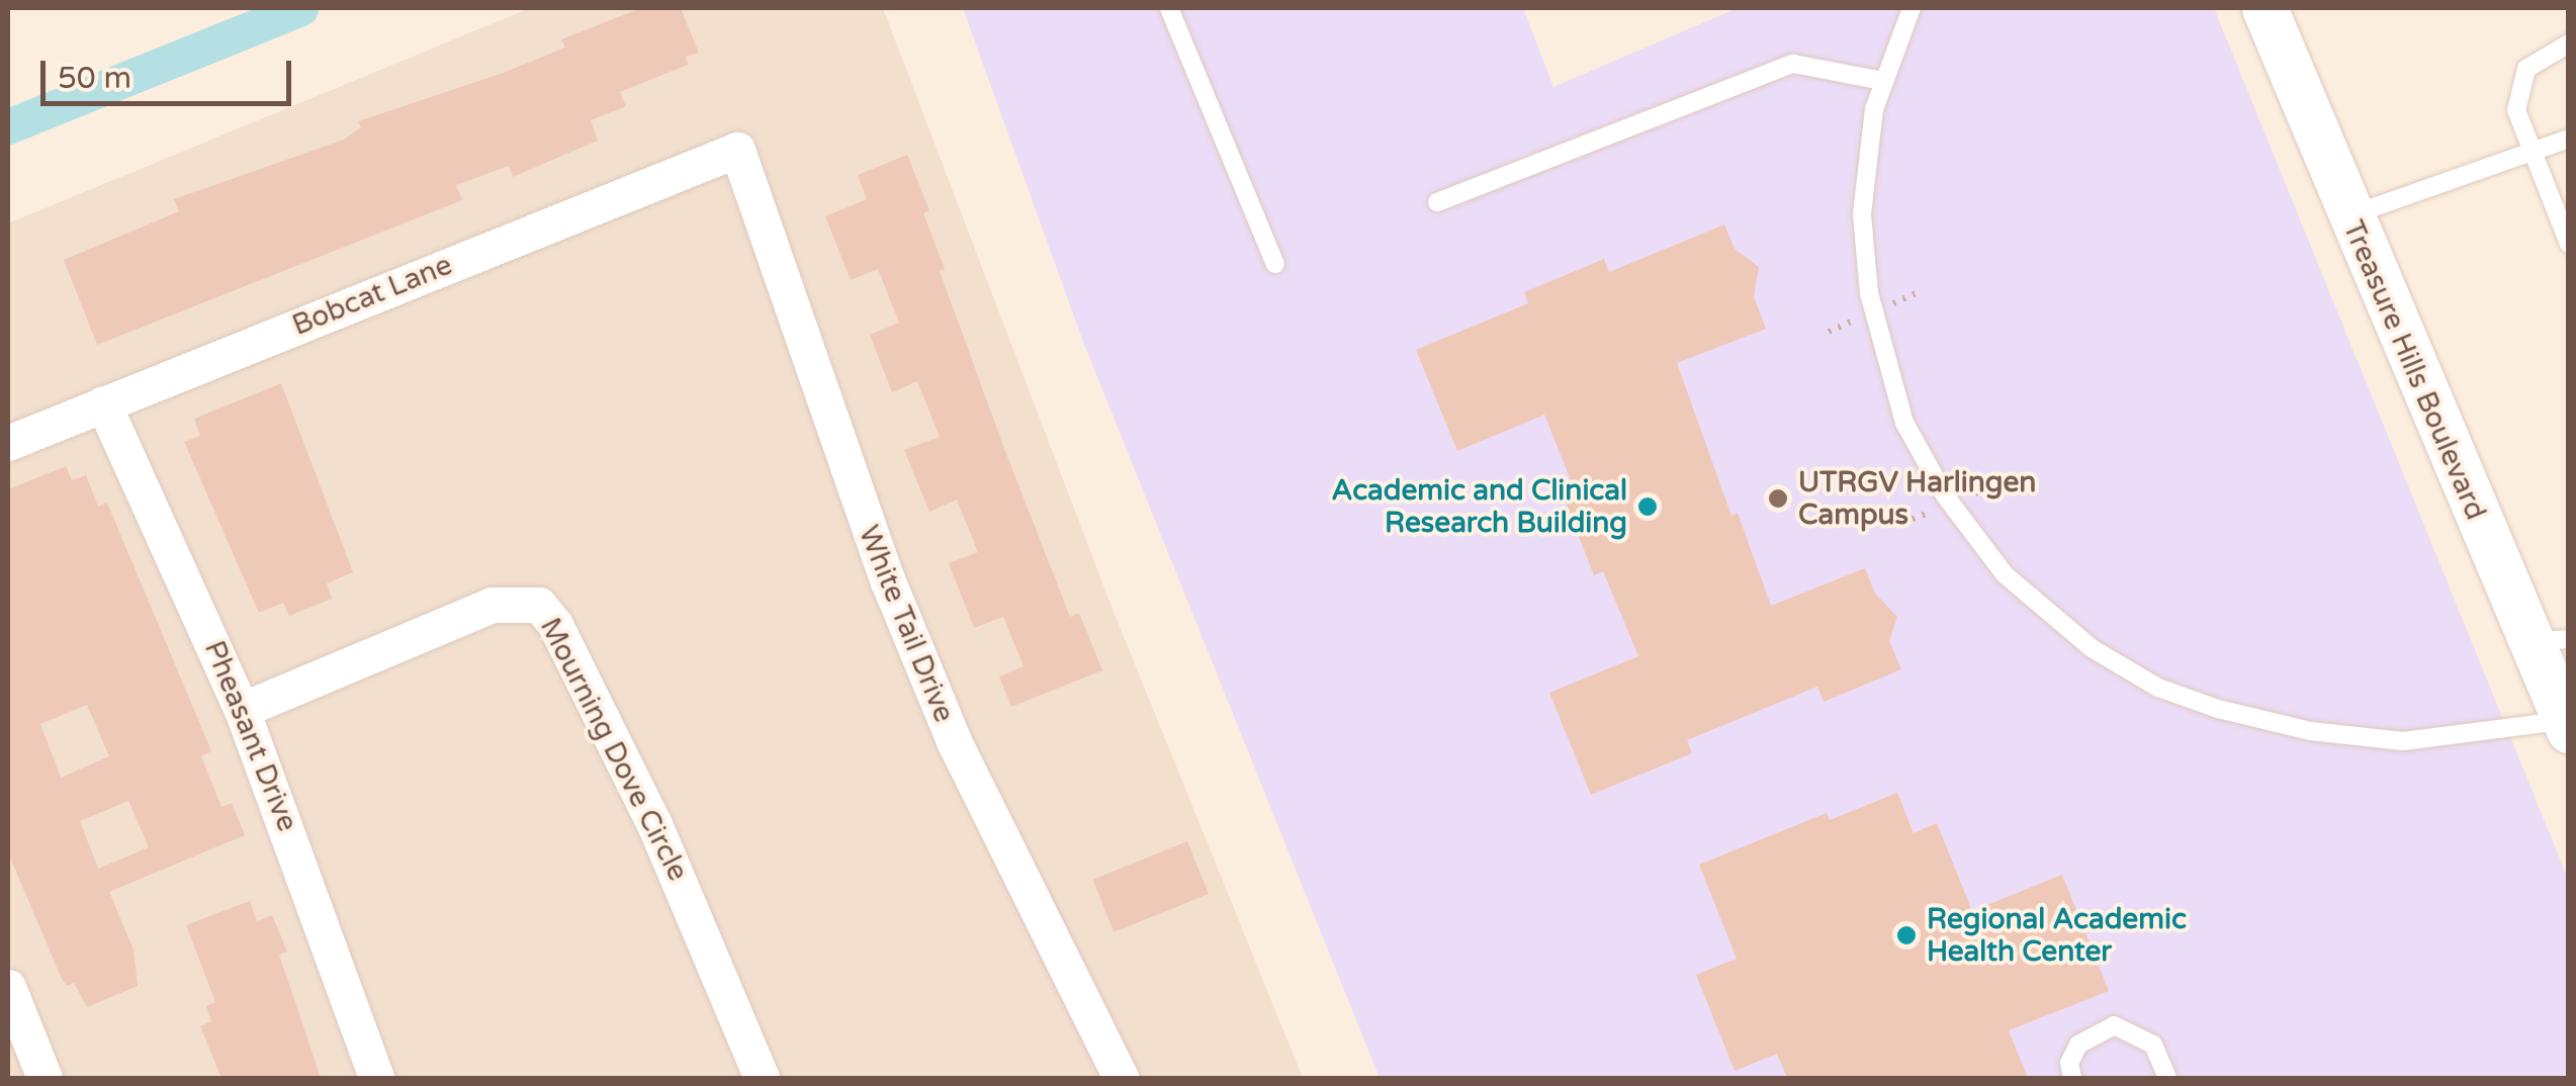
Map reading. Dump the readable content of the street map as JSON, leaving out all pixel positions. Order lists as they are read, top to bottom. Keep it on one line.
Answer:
{"streets":{"street":["Bobcat Lane","Treasure Hills Boulevard","White Tail Drive","Pheasant Drive","Mourning Dove Circle"]},"crossings":[["Bobcat Lane","White Tail Drive"],["Bobcat Lane","Pheasant Drive"],["Pheasant Drive","Mourning Dove Circle"]],"places":["UTRGV Harlingen Campus","Academic and Clinical Research Building","Regional Academic Health Center"],"scale_bar":"50 m"}
